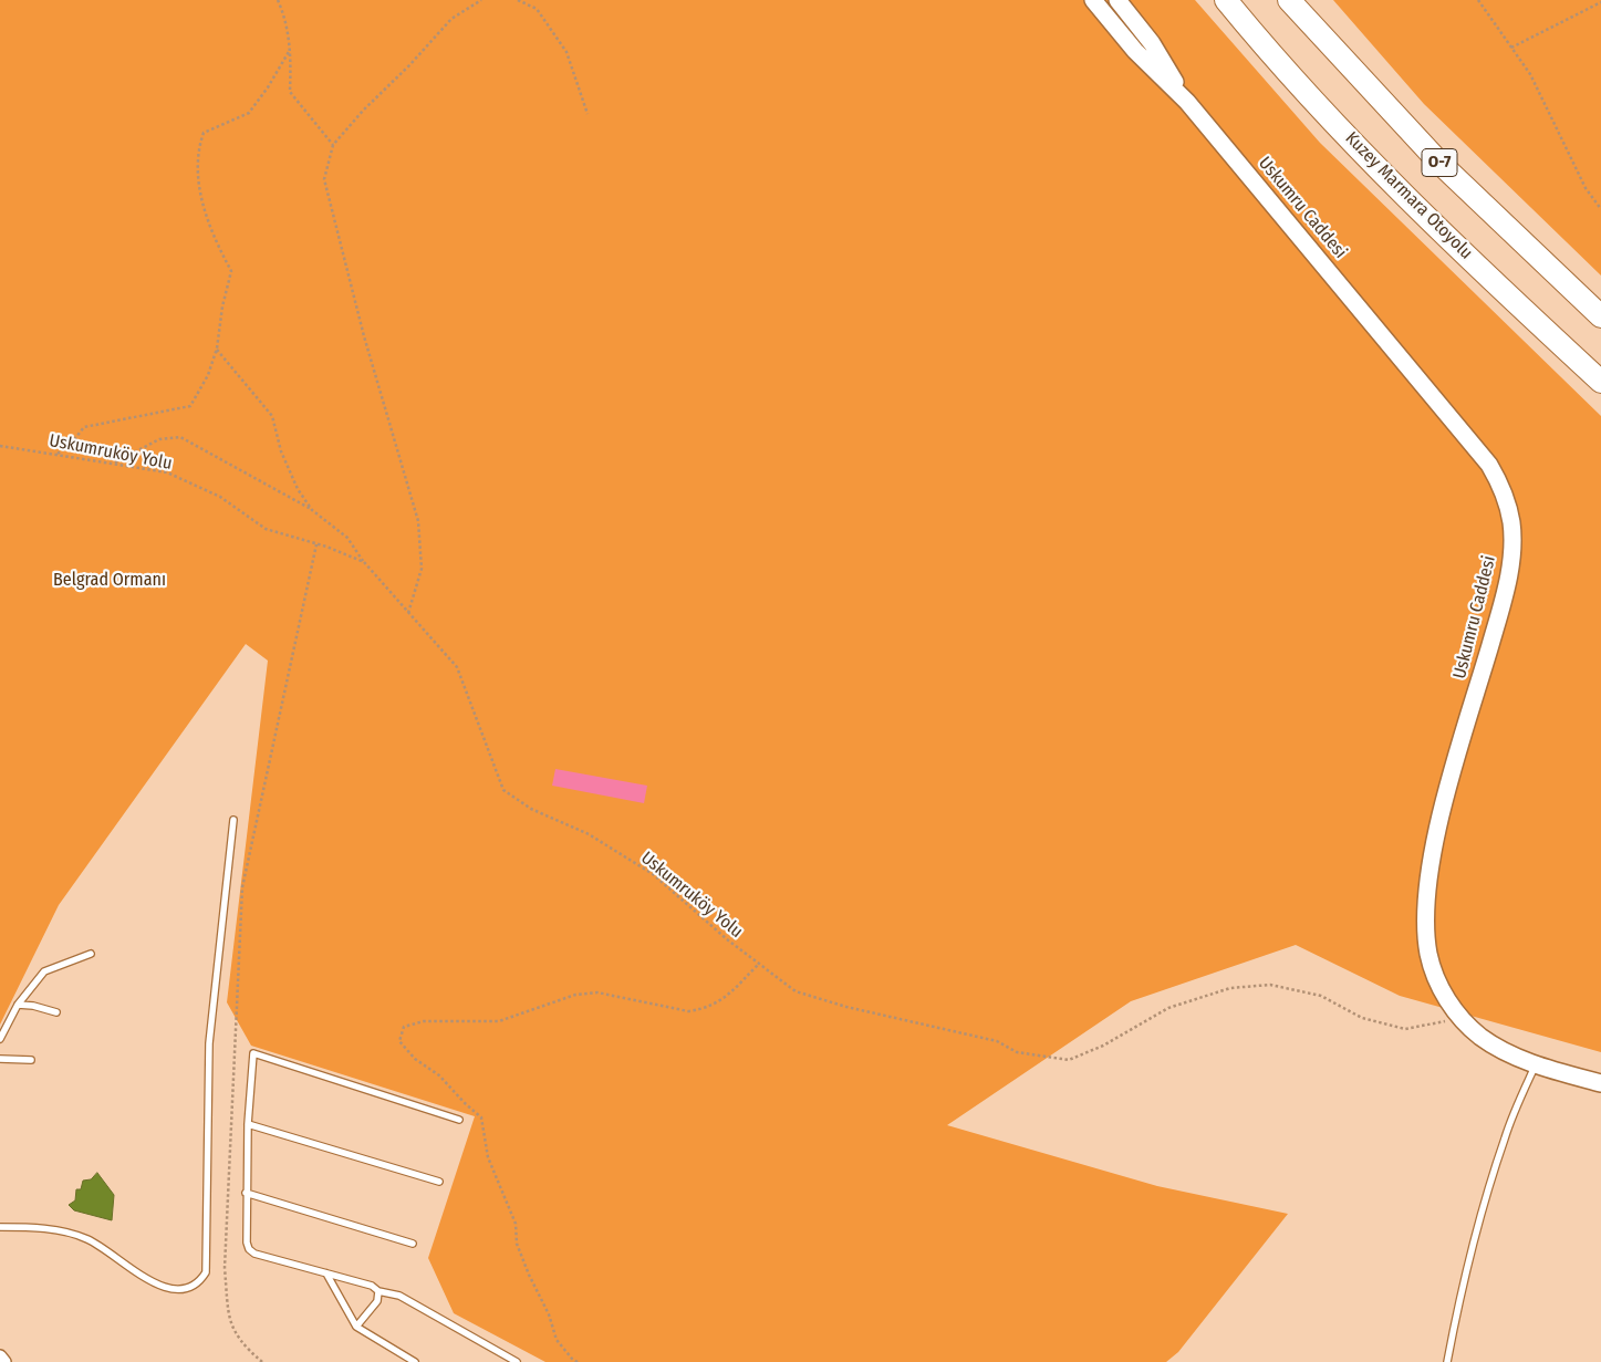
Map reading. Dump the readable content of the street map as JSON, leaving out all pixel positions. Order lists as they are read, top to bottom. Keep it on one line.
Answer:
{"streets":{"highway":["O-7","Kuzey Marmara Otoyolu"],"main road":["Uskumru Caddesi"],"path":["Uskumruköy Yolu"]},"crossings":[["Uskumru Caddesi","Uskumruköy Yolu"]],"parks":["Belgrad Ormanı"]}
